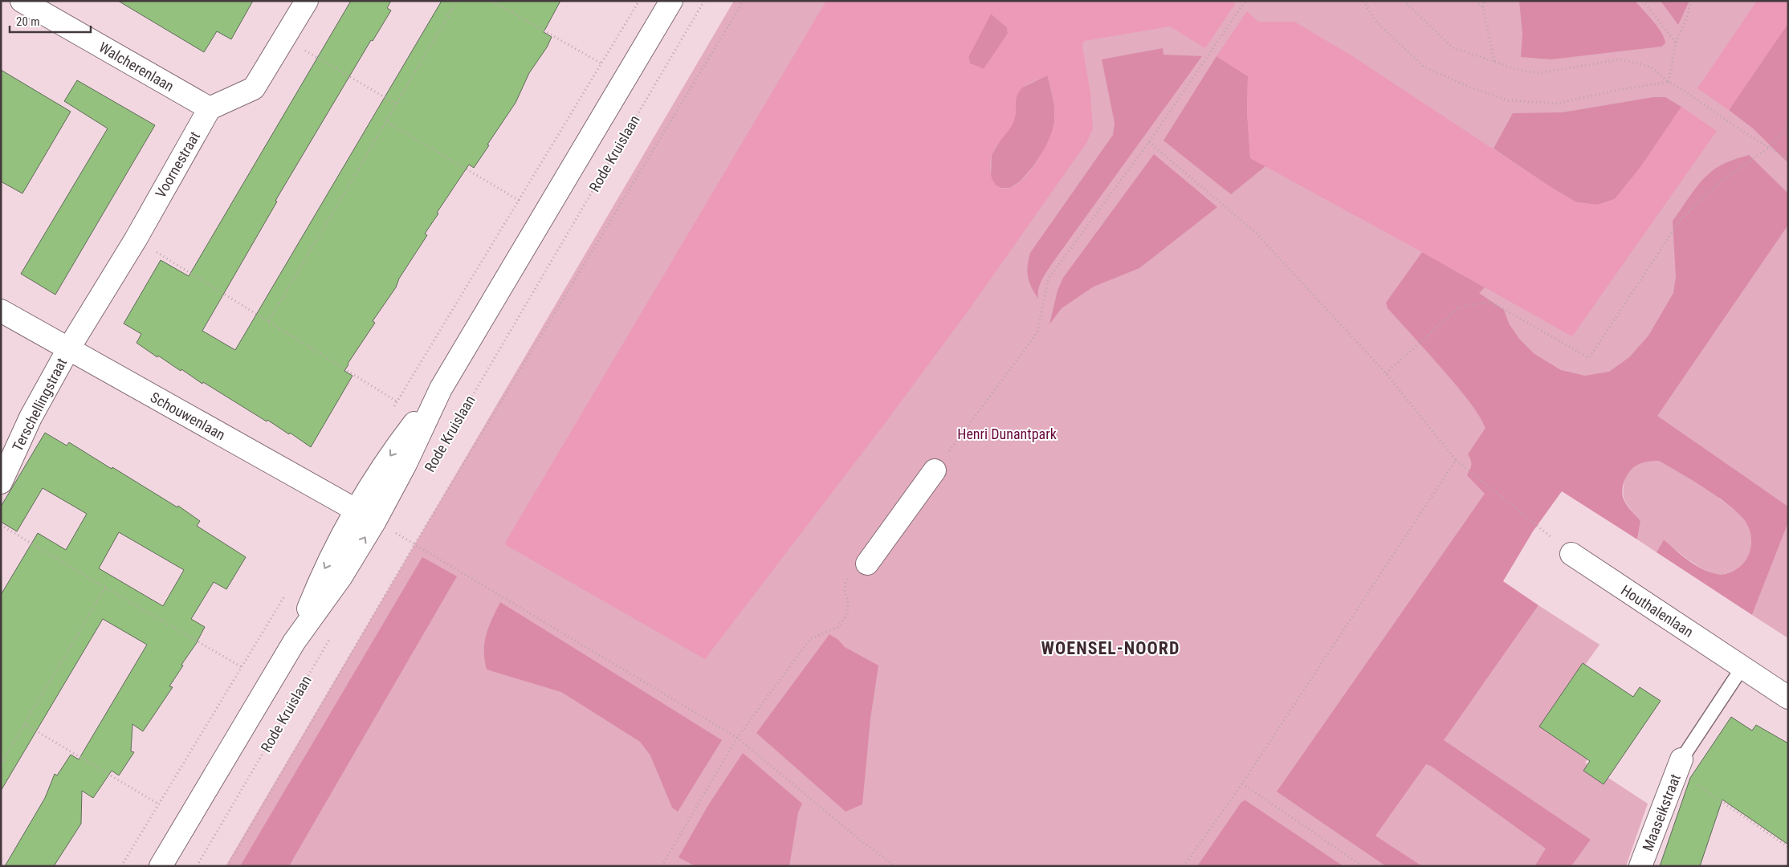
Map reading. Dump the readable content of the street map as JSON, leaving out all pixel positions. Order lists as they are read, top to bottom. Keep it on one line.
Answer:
{"streets":{"street":["Walcherenlaan","Rode Kruislaan","Voornestraat","Terschellingstraat","Schouwenlaan","Houthalenlaan","Maaseikstraat"]},"crossings":[["Walcherenlaan","Voornestraat"],["Rode Kruislaan","Schouwenlaan"],["Voornestraat","Terschellingstraat"],["Voornestraat","Schouwenlaan"],["Terschellingstraat","Schouwenlaan"]],"districts":["WOENSEL-NOORD"],"parks":["Henri Dunantpark"],"scale_bar":"20 m"}
